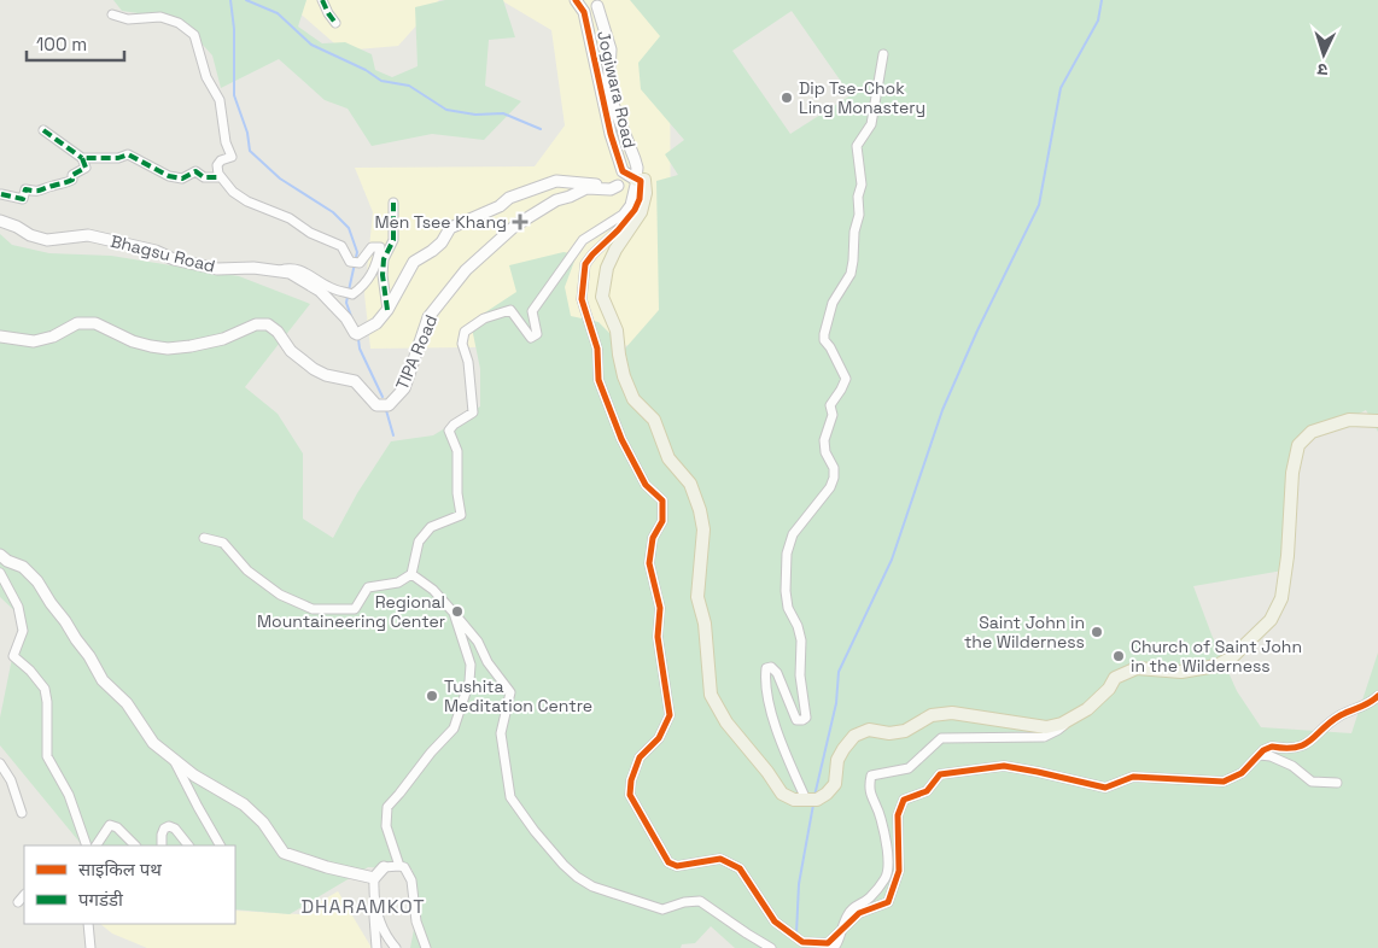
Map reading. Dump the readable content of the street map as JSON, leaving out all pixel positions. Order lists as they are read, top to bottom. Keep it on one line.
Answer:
{"streets":{"street":["Jogiwara Road","Bhagsu Road","TIPA Road"]},"crossings":[["Jogiwara Road","Bhagsu Road"],["Bhagsu Road","TIPA Road"]],"districts":["DHARAMKOT"],"places":{"other":["Dip Tse-Chok Ling Monastery","Regional Mountaineering Center","Saint John in the Wilderness","Church of Saint John in the Wilderness","Tushita Meditation Centre"],"health":["Men Tsee Khang"]},"legend":["साइकिल पथ","पगडंडी"],"scale_bar":"100 m","north":"bottom"}
